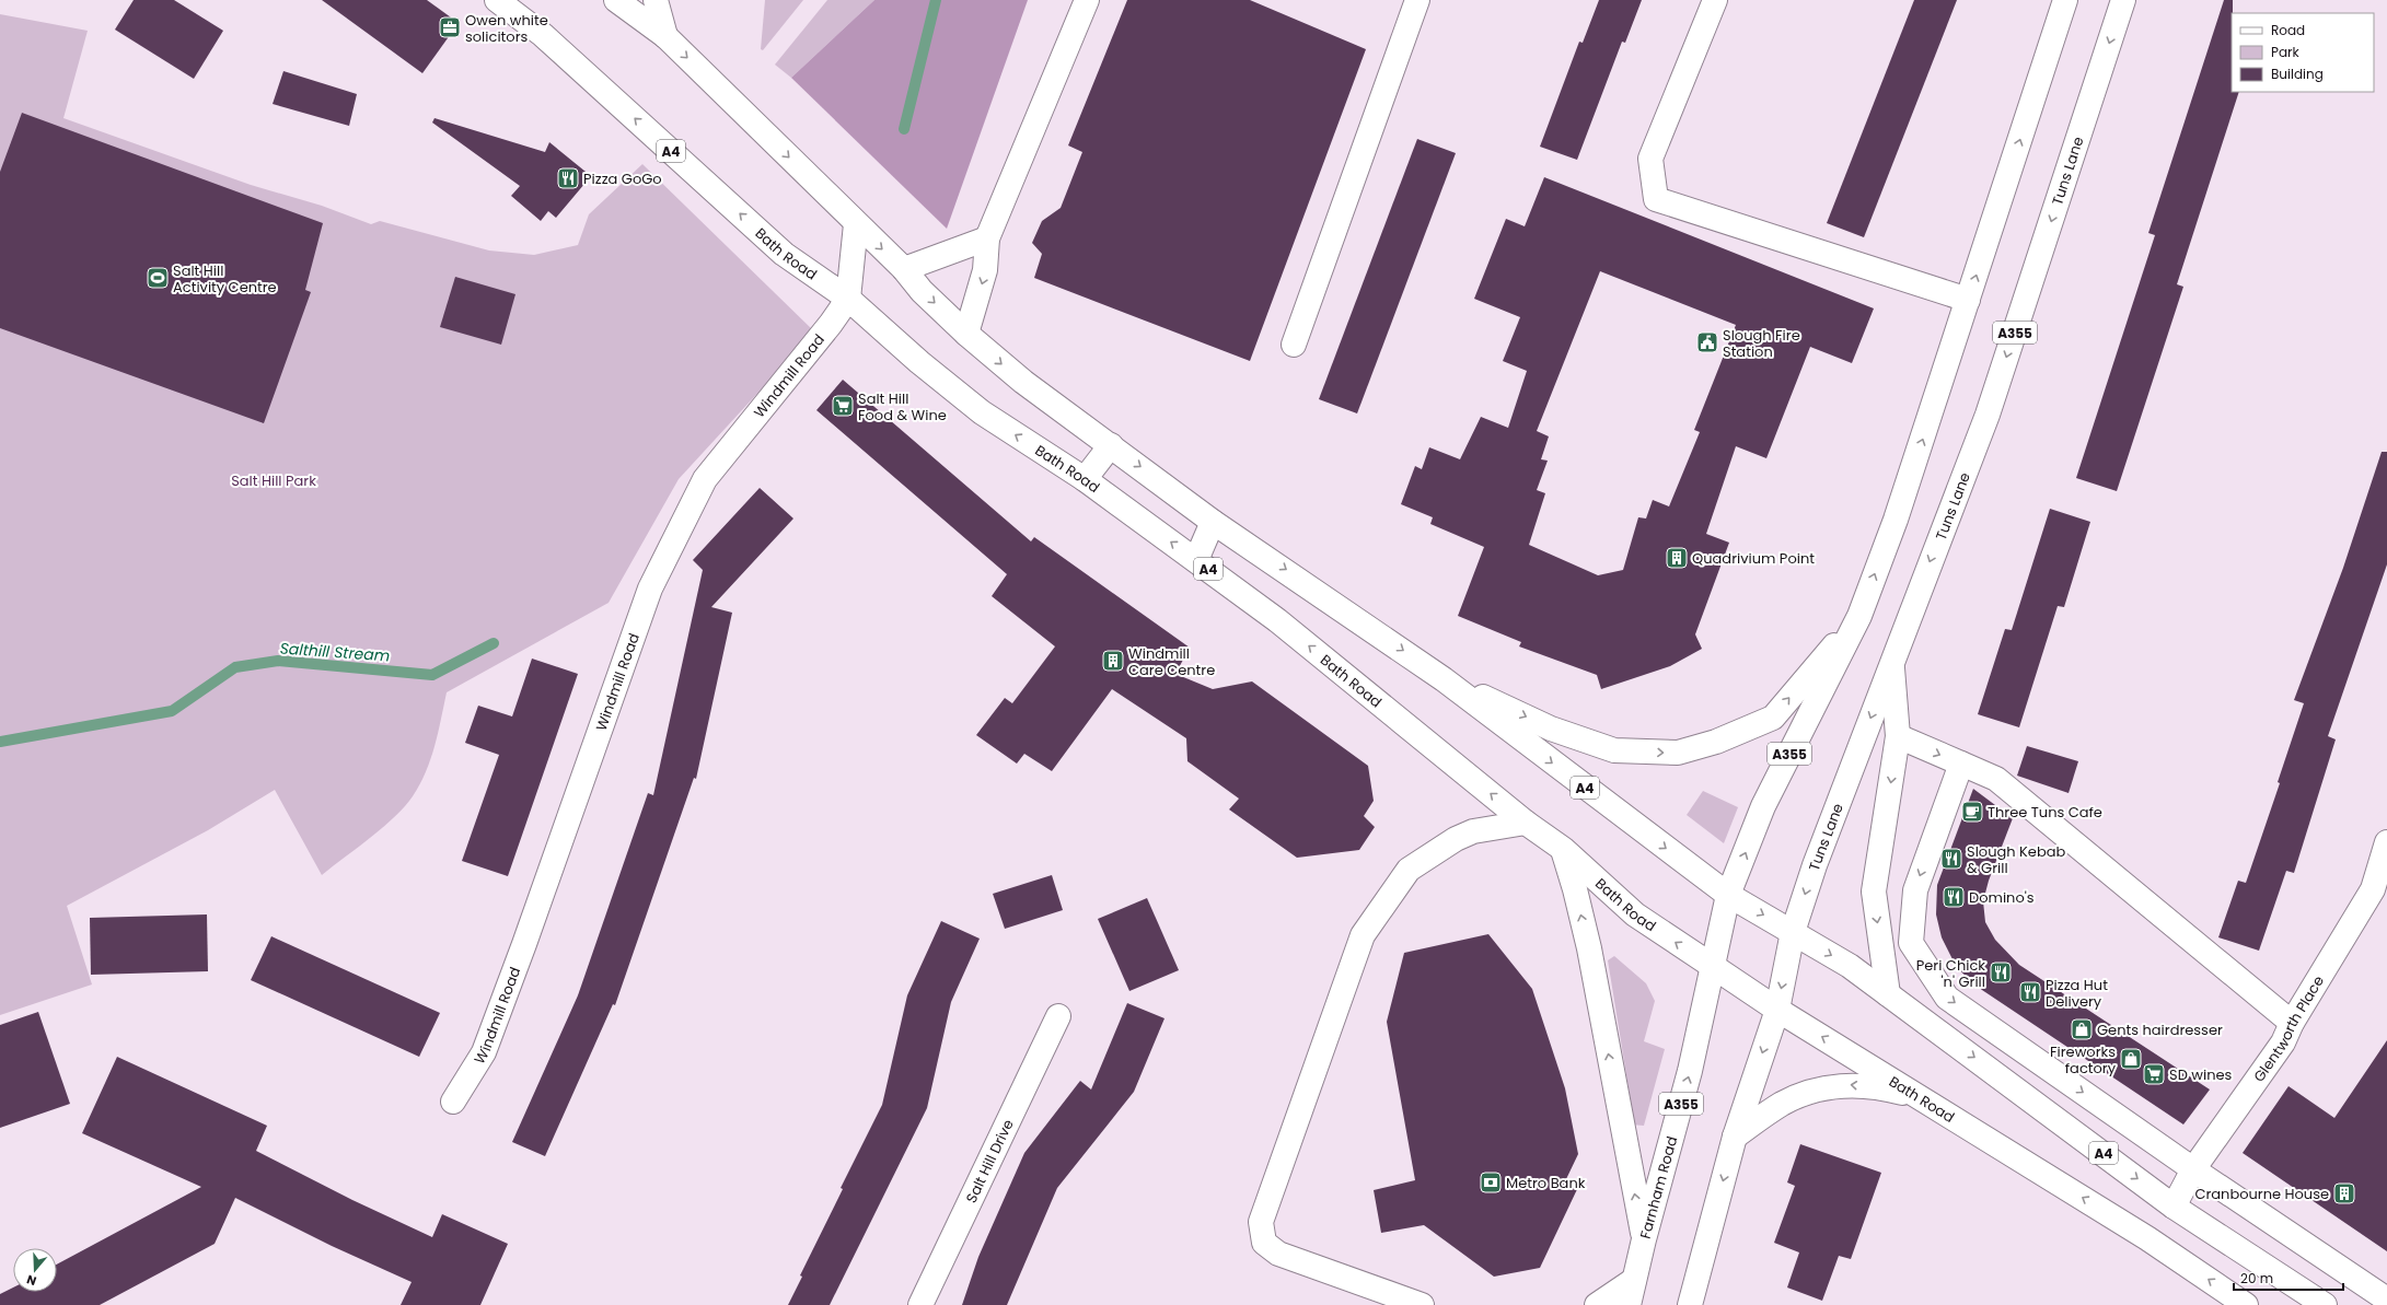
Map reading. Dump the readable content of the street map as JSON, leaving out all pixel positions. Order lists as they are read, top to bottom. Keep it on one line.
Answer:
{"streets":{"main road":["A4","Tuns Lane","Bath Road","A355","Windmill Road","Glentworth Place","Salt Hill Drive","Farnham Road"]},"crossings":[["A4","Tuns Lane"],["A4","A355"],["A4","Glentworth Place"],["Tuns Lane","Bath Road"],["Tuns Lane","A355"],["Bath Road","A355"],["Bath Road","Windmill Road"],["Bath Road","Farnham Road"],["A355","Farnham Road"]],"water":["Salthill Stream"],"parks":["Salt Hill Park"],"places":{"office":["Owen white solicitors"],"restaurant":["Pizza GoGo","Slough Kebab & Grill","Domino's","Peri Chick 'n' Grill","Pizza Hut Delivery"],"sports":["Salt Hill Activity Centre"],"public building":["Slough Fire Station"],"supermarket":["Salt Hill Food & Wine","SD wines"],"building":["Quadrivium Point","Windmill Care Centre","Cranbourne House"],"cafe":["Three Tuns Cafe"],"shop":["Gents hairdresser","Fireworks factory"],"bank":["Metro Bank"]},"legend":["Road","Park","Building"],"scale_bar":"20 m","north":"bottom"}
